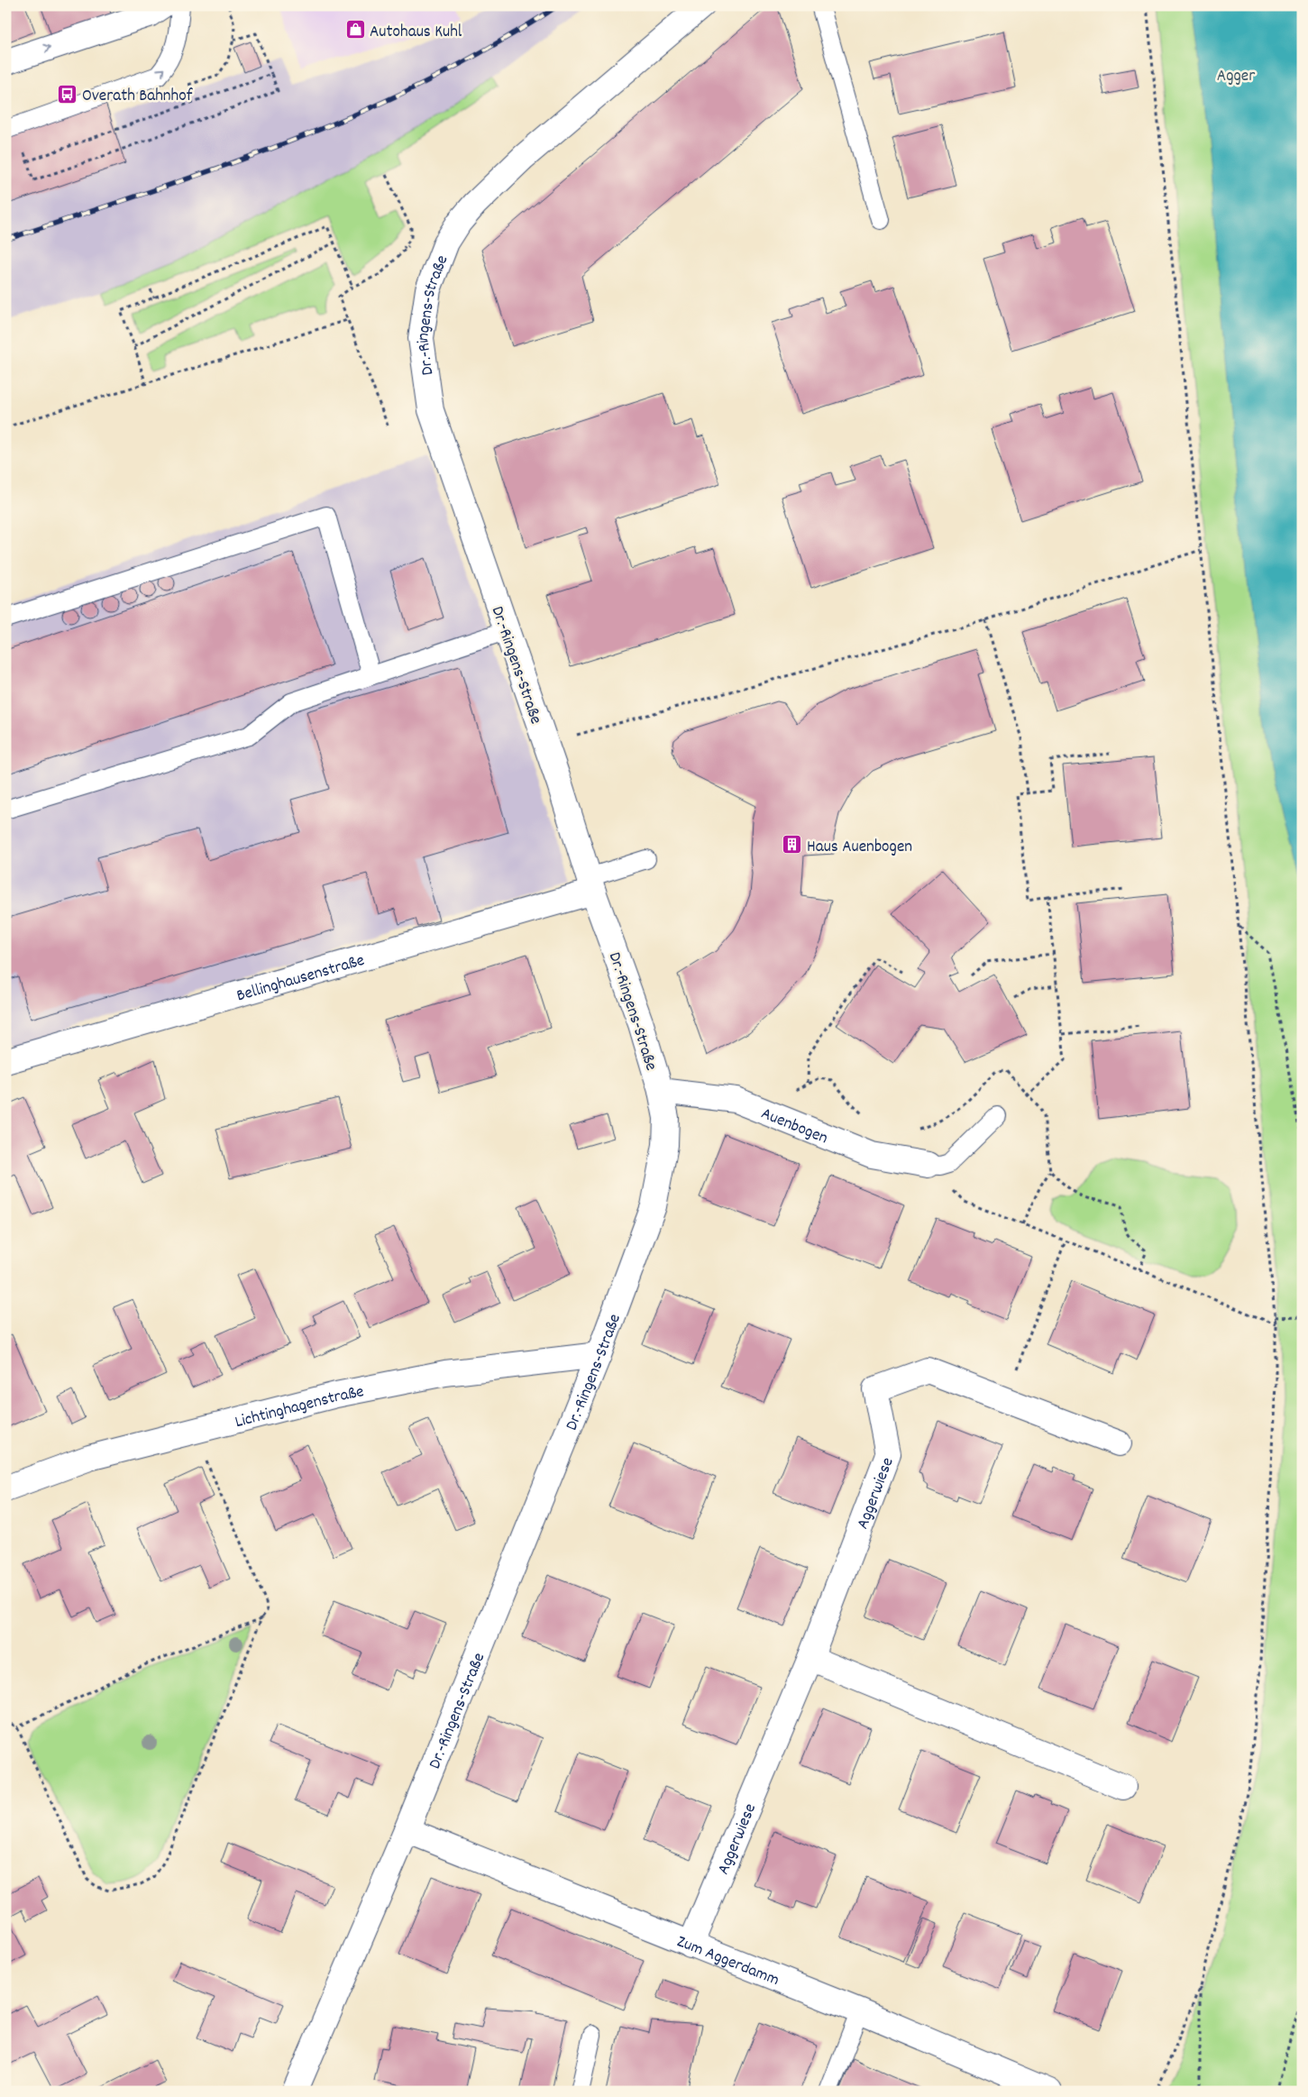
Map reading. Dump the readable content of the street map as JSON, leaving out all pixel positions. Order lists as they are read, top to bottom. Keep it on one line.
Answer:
{"streets":{"street":["Dr.-Ringens-Straße","Bellinghausenstraße","Auenbogen","Lichtinghagenstraße","Aggerwiese","Zum Aggerdamm"]},"crossings":[["Dr.-Ringens-Straße","Bellinghausenstraße"],["Dr.-Ringens-Straße","Auenbogen"],["Dr.-Ringens-Straße","Lichtinghagenstraße"],["Dr.-Ringens-Straße","Zum Aggerdamm"],["Aggerwiese","Zum Aggerdamm"]],"parks":["Agger"],"places":{"shop":["Autohaus Kuhl"],"bus stop":["Overath Bahnhof"],"building":["Haus Auenbogen"]}}
